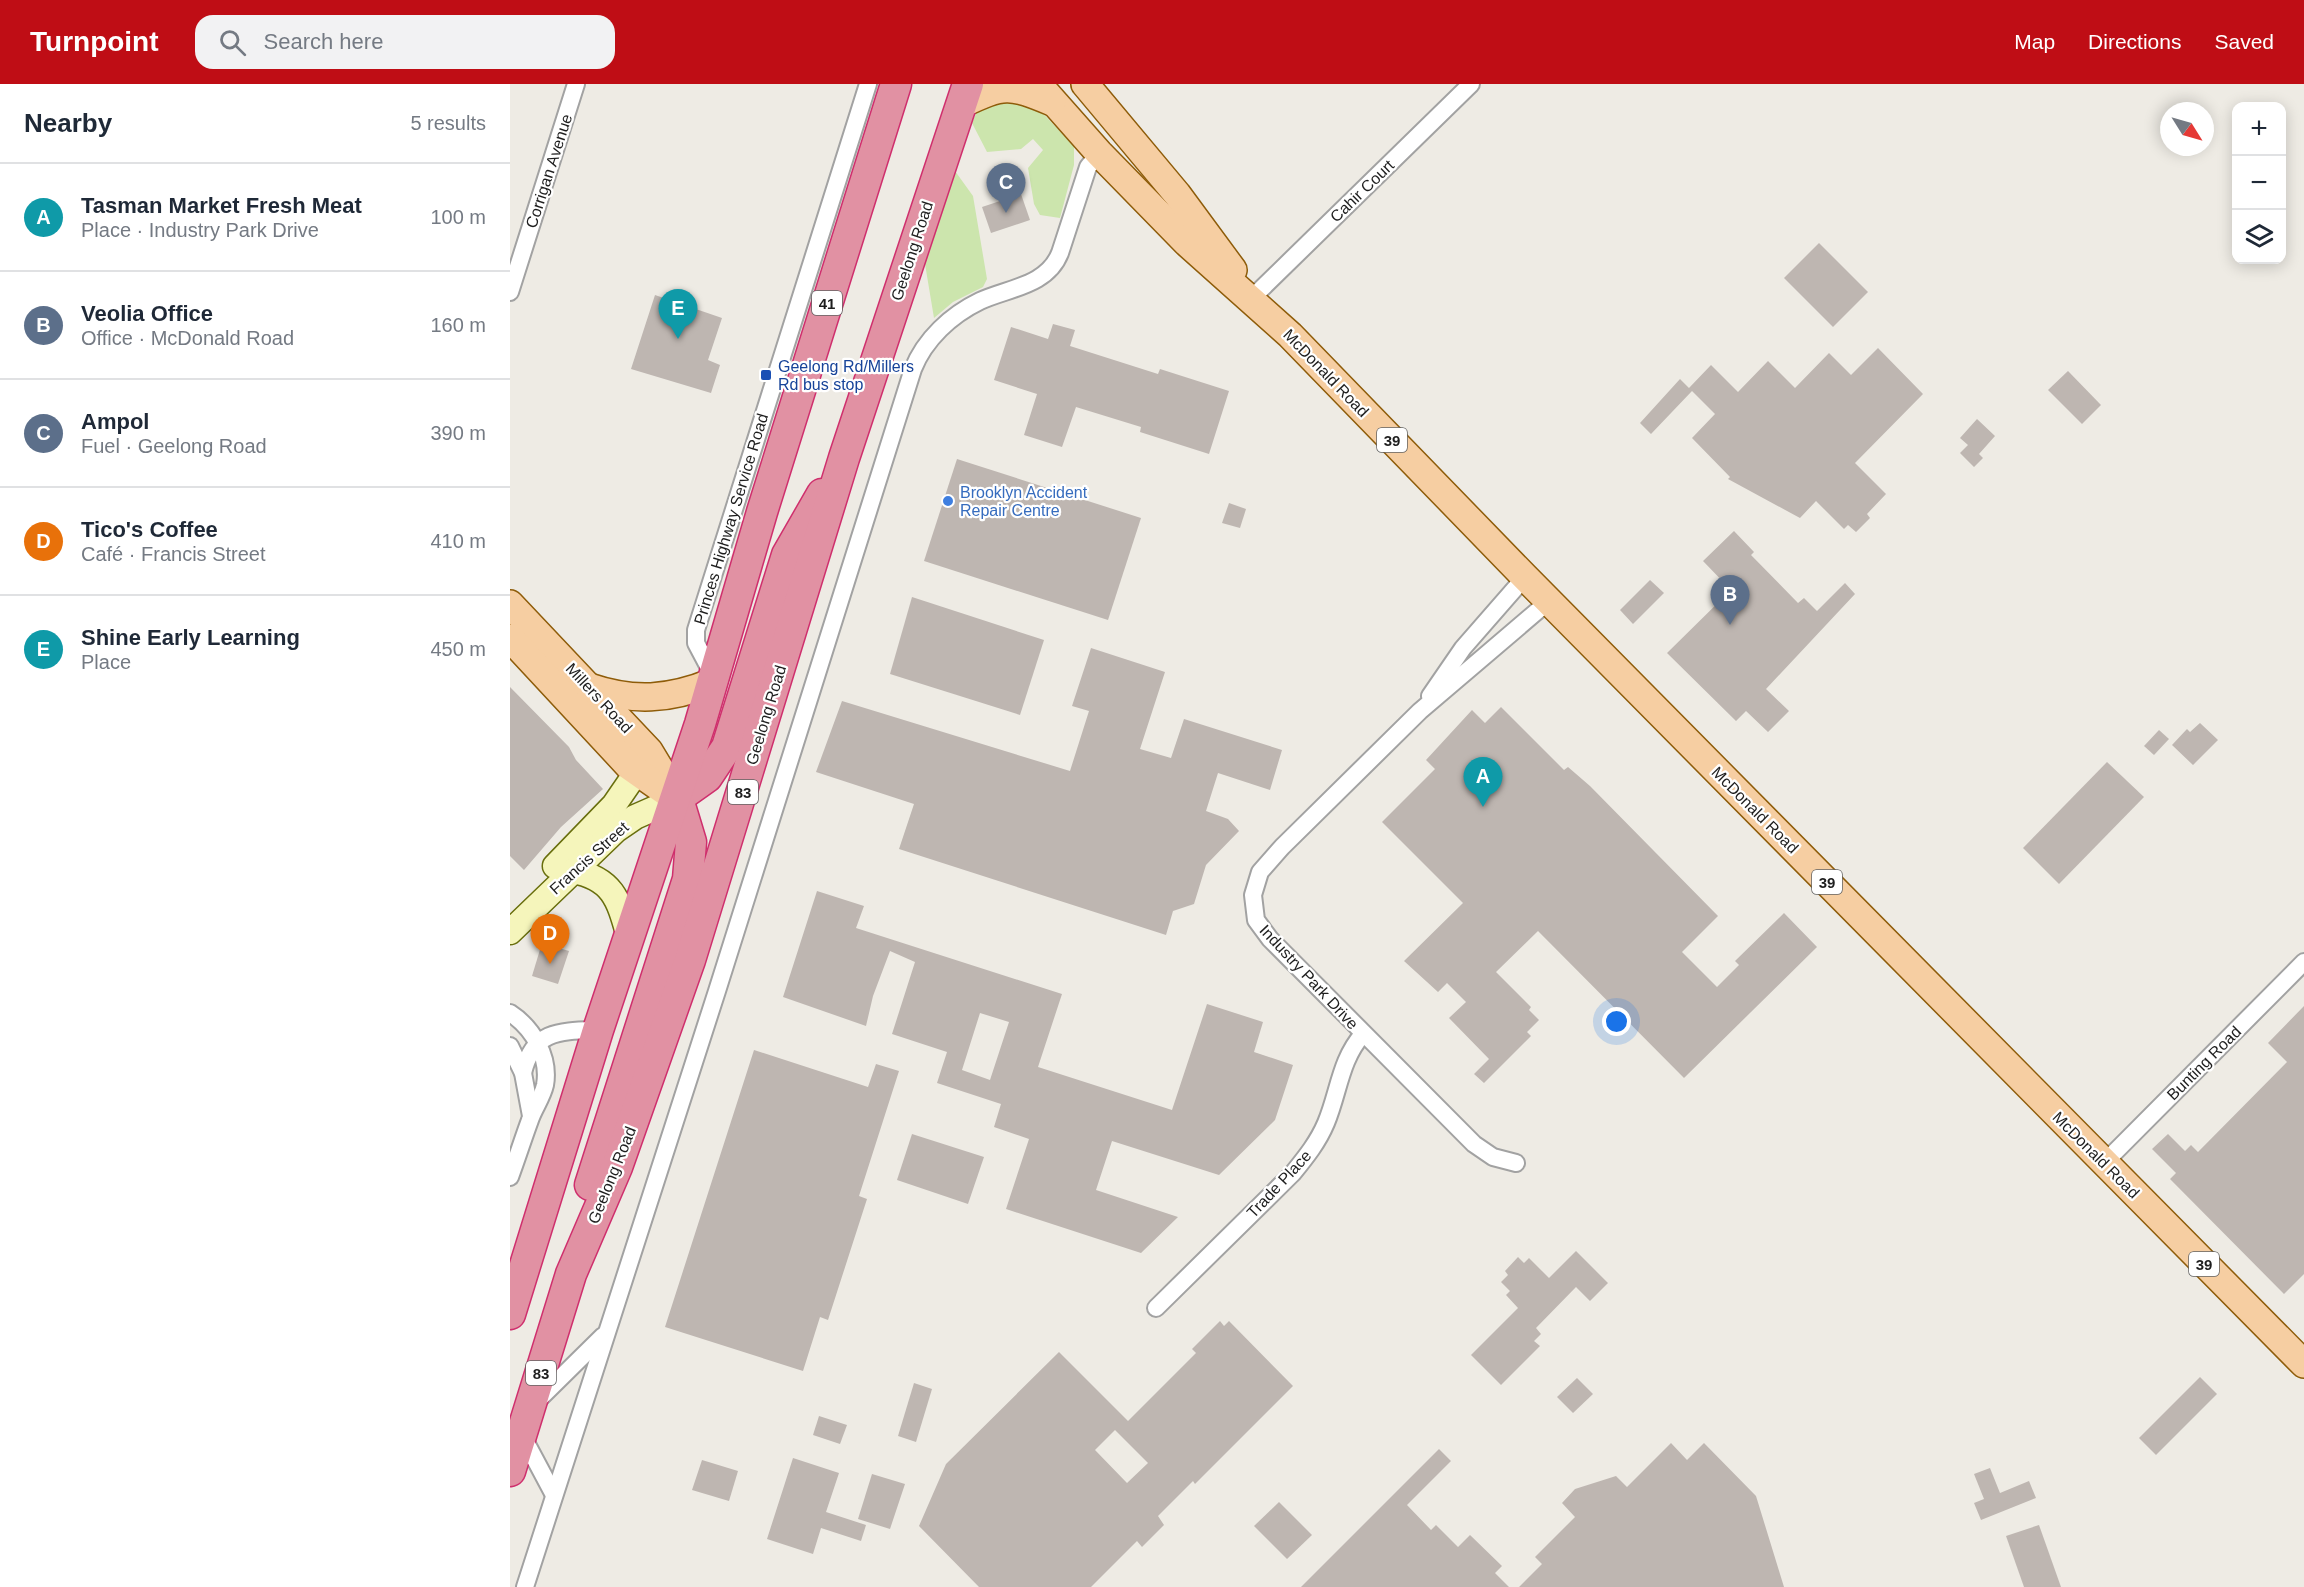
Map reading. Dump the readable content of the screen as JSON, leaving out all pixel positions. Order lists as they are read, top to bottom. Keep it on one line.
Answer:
{"streets":{"highway":["Geelong Road","41","83"],"main road":["McDonald Road","39","Millers Road","Francis Street"],"street":["Corrigan Avenue","Cahir Court","Industry Park Drive","Bunting Road","Trade Place"]},"crossings":[["Cahir Court","McDonald Road"],["Geelong Road","McDonald Road"],["McDonald Road","Industry Park Drive"],["McDonald Road","Bunting Road"],["Millers Road","Francis Street"],["Industry Park Drive","Trade Place"]],"places":{"transit":["Geelong Rd/Millers Rd bus stop"],"other":["Brooklyn Accident Repair Centre"]},"north":"bottom right","page":{"header":"Turnpoint","search":"Search here","nav":["Map","Directions","Saved"],"heading":["Nearby","5 results"],"map_buttons":["+","−"],"list":[{"mark":"A","name":"Tasman Market Fresh Meat","note":"Place · Industry Park Drive","value":"100 m"},{"mark":"B","name":"Veolia Office","note":"Office · McDonald Road","value":"160 m"},{"mark":"C","name":"Ampol","note":"Fuel · Geelong Road","value":"390 m"},{"mark":"D","name":"Tico's Coffee","note":"Café · Francis Street","value":"410 m"},{"mark":"E","name":"Shine Early Learning","note":"Place","value":"450 m"}],"pins":["C","E","B","A","D"]}}
